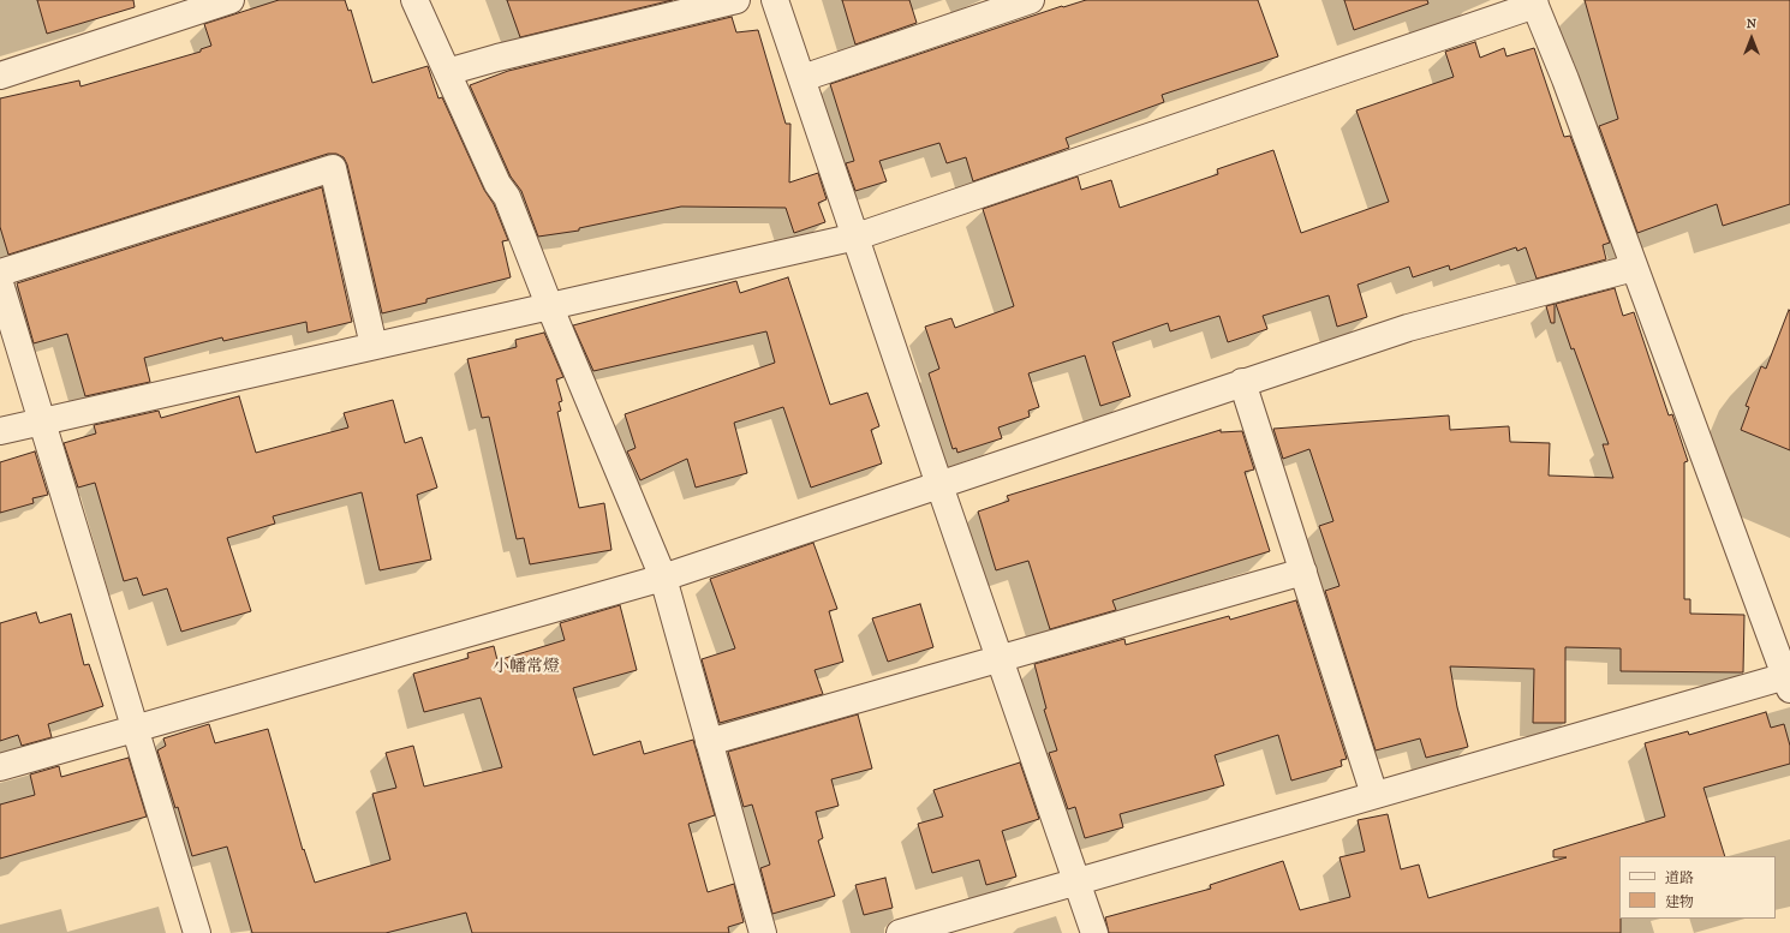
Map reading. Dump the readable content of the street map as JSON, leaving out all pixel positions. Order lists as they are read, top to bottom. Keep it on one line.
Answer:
{"districts":["小幡常燈"],"legend":["道路","建物"],"north":"top"}
